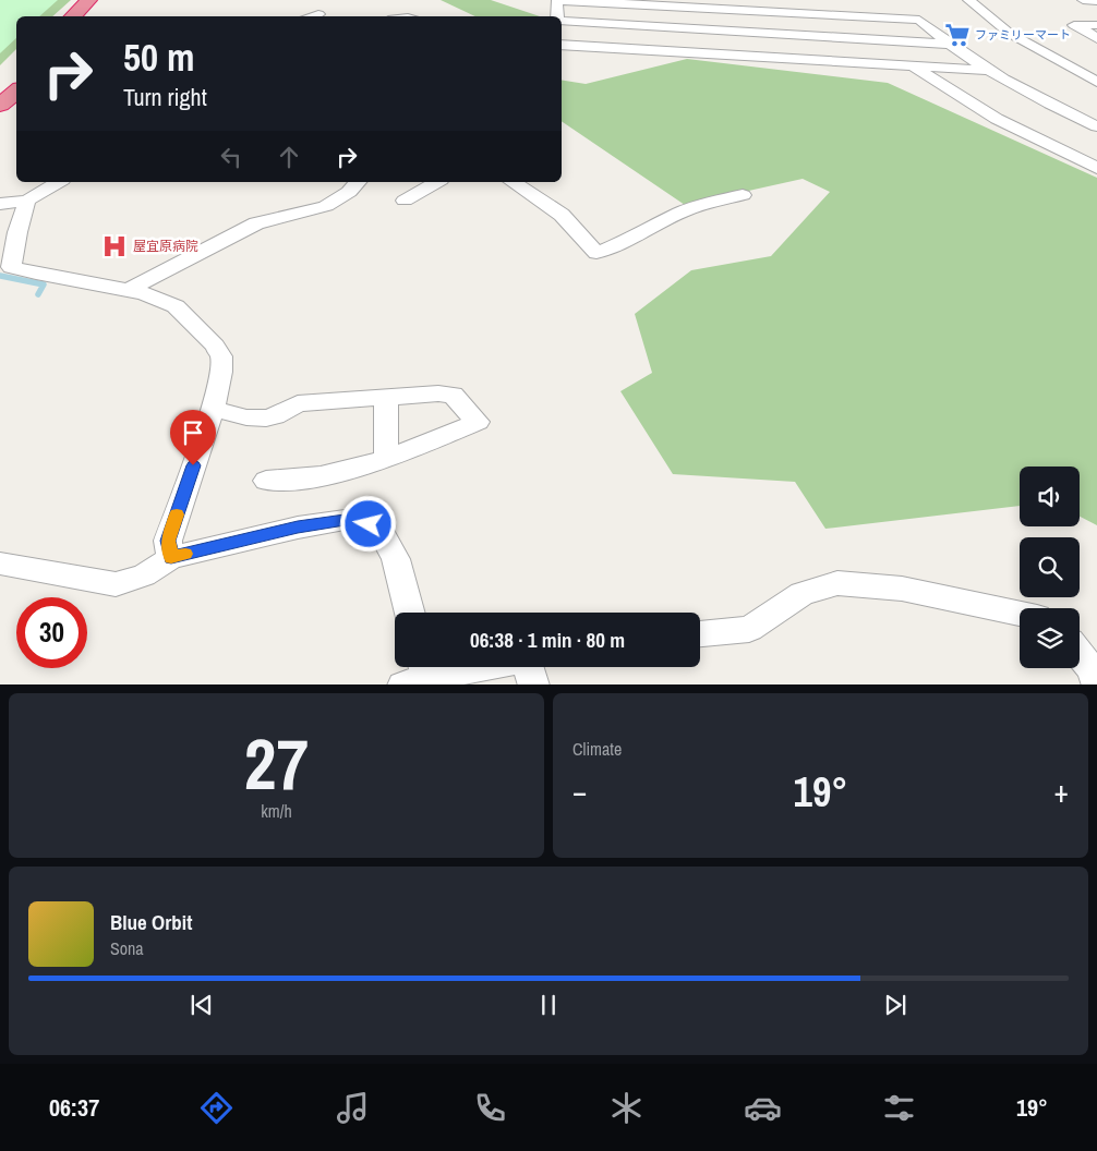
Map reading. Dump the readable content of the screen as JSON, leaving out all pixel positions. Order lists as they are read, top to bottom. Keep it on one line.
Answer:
{"places":{"supermarket":["ファミリーマート"],"hospital":["屋宜原病院"]},"page":{"turn":["50 m","Turn right"],"limit":"30","trip":"06:38 · 1 min · 80 m","tile":[["27","km/h"],"Climate"],"heat":["−","19°","+"],"song":["Blue Orbit","Sona"],"tabs":["06:37","19°"]}}
